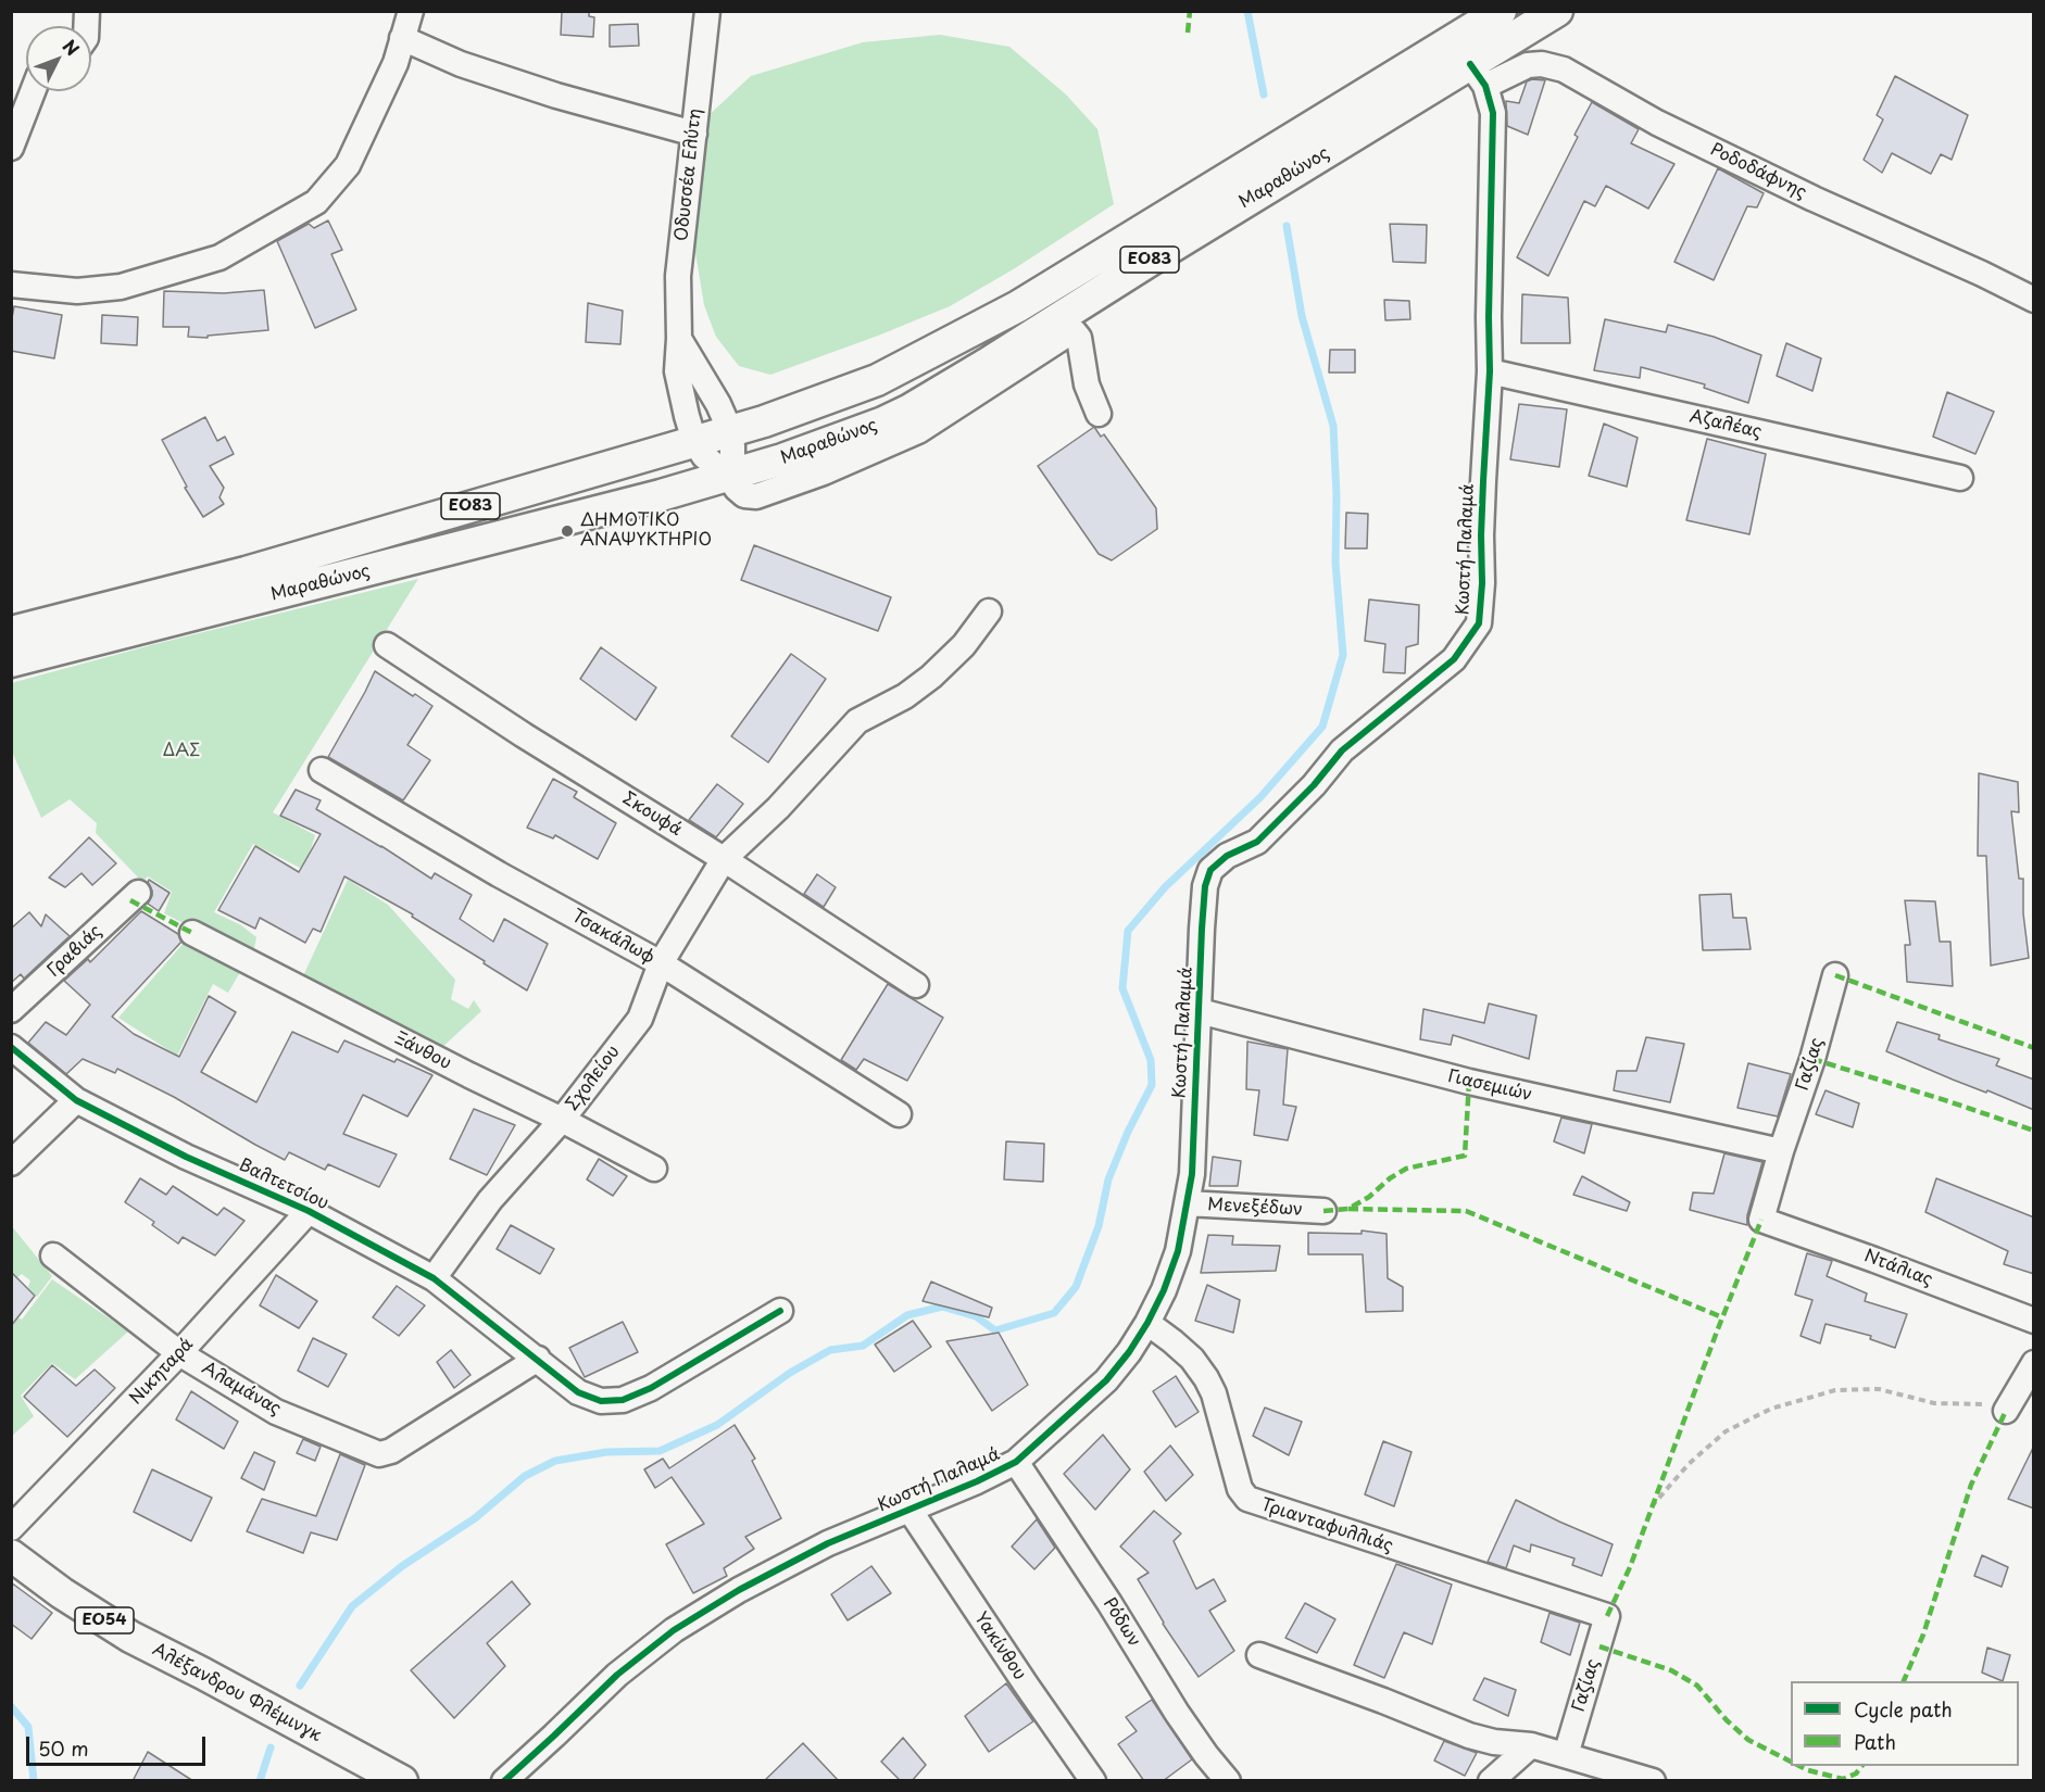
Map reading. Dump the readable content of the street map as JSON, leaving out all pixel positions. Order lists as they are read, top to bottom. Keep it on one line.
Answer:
{"streets":{"main road":["Μαραθώνος","ΕΟ83","ΕΟ54","Αλέξανδρου Φλέμινγκ"],"street":["Ροδοδάφνης","Οδυσσέα Ελύτη","Αζαλέας","Κωστή Παλαμά","Σκουφά","Τσακάλωφ","Γραβιάς","Ξάνθου","Γαζίας","Σχολείου","Γιασεμιών","Βαλτετσίου","Μενεξέδων","Ντάλιας","Νικηταρά","Αλαμάνας","Τριανταφυλλιάς","Ρόδων","Υακίνθου"]},"crossings":[["Ροδοδάφνης","Μαραθώνος"],["Ροδοδάφνης","Κωστή Παλαμά"],["Οδυσσέα Ελύτη","Μαραθώνος"],["Μαραθώνος","Κωστή Παλαμά"],["Αζαλέας","Κωστή Παλαμά"],["Κωστή Παλαμά","Γιασεμιών"],["Κωστή Παλαμά","Μενεξέδων"],["Κωστή Παλαμά","Τριανταφυλλιάς"],["Κωστή Παλαμά","Ρόδων"],["Κωστή Παλαμά","Υακίνθου"],["Σκουφά","Σχολείου"],["Τσακάλωφ","Σχολείου"],["Ξάνθου","Σχολείου"],["Γαζίας","Γιασεμιών"],["Γαζίας","Ντάλιας"],["Γαζίας","Τριανταφυλλιάς"],["Σχολείου","Βαλτετσίου"],["Βαλτετσίου","Νικηταρά"],["Βαλτετσίου","Αλαμάνας"],["Νικηταρά","Αλαμάνας"]],"parks":["ΔΑΣ"],"places":["ΔΗΜΟΤΙΚΟ ΑΝΑΨΥΚΤΗΡΙΟ"],"legend":["Cycle path","Path"],"scale_bar":"50 m","north":"top right"}
